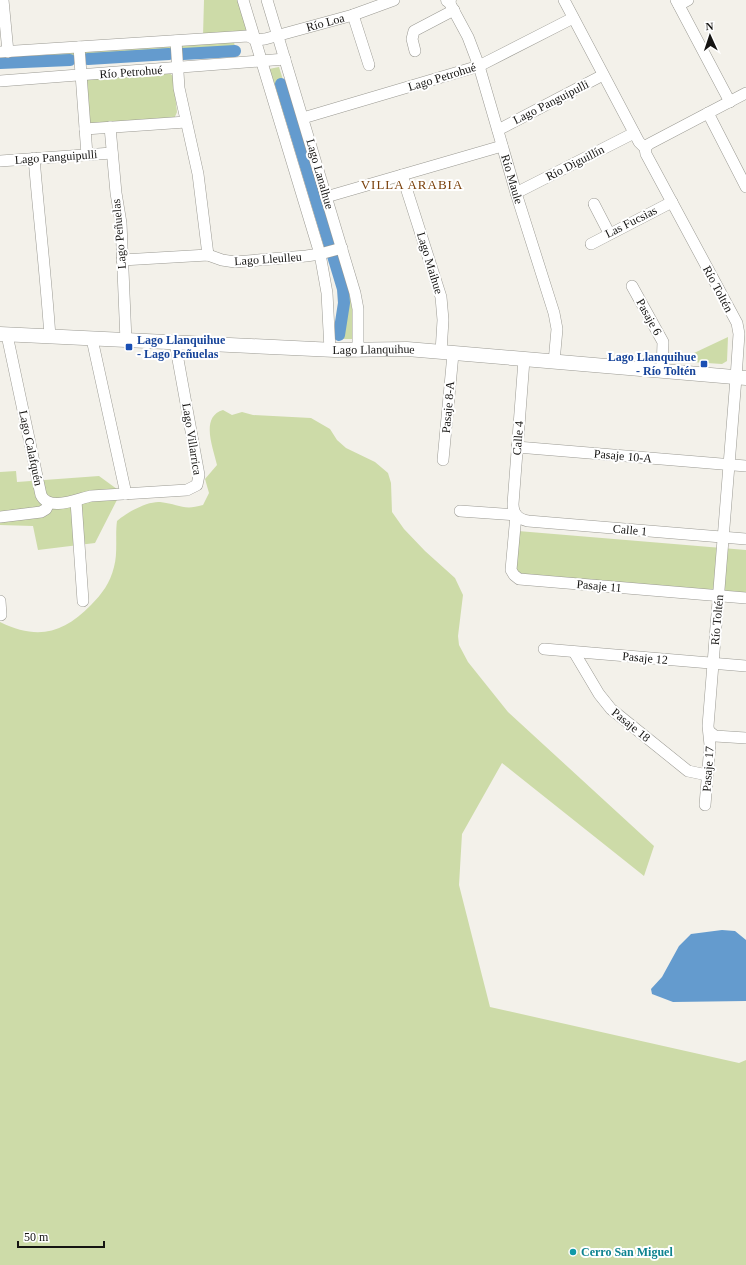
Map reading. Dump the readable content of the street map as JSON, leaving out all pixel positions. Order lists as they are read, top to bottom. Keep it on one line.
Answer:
{"streets":{"street":["Río Loa","Río Petrohué","Lago Petrohué","Lago Panguipulli","Río Diguillín","Lago Lanalhue","Río Maule","Las Fucsias","Lago Peñuelas","Lago Lleulleu","Lago Maihue","Río Toltén","Pasaje 6","Lago Llanquihue","Pasaje 8-A","Calle 4","Lago Villarrica","Lago Calafquén","Pasaje 10-A","Calle 1","Pasaje 11","Pasaje 12","Pasaje 18","Pasaje 17"]},"crossings":[["Río Loa","Lago Lanalhue"],["Río Petrohué","Lago Lanalhue"],["Lago Petrohué","Lago Lanalhue"],["Lago Petrohué","Río Maule"],["Lago Petrohué","Río Toltén"],["Lago Panguipulli","Río Maule"],["Lago Panguipulli","Lago Peñuelas"],["Lago Panguipulli","Río Toltén"],["Río Diguillín","Río Maule"],["Río Diguillín","Río Toltén"],["Lago Lanalhue","Lago Lleulleu"],["Lago Lanalhue","Lago Llanquihue"],["Río Maule","Lago Llanquihue"],["Las Fucsias","Río Toltén"],["Lago Peñuelas","Lago Lleulleu"],["Lago Peñuelas","Lago Llanquihue"],["Lago Maihue","Lago Llanquihue"],["Lago Maihue","Pasaje 8-A"],["Río Toltén","Lago Llanquihue"],["Río Toltén","Pasaje 10-A"],["Río Toltén","Calle 1"],["Río Toltén","Pasaje 11"],["Río Toltén","Pasaje 12"],["Río Toltén","Pasaje 17"],["Pasaje 6","Lago Llanquihue"],["Lago Llanquihue","Pasaje 8-A"],["Lago Llanquihue","Calle 4"],["Lago Llanquihue","Lago Villarrica"],["Lago Llanquihue","Lago Calafquén"],["Calle 4","Pasaje 10-A"],["Calle 4","Calle 1"],["Calle 4","Pasaje 11"],["Calle 1","Pasaje 11"],["Pasaje 12","Pasaje 18"],["Pasaje 18","Pasaje 17"]],"districts":["VILLA ARABIA"],"places":{"transit":["Lago Llanquihue - Lago Peñuelas","Lago Llanquihue - Río Toltén"],"other":["Cerro San Miguel"]},"scale_bar":"50 m","north":"top"}
